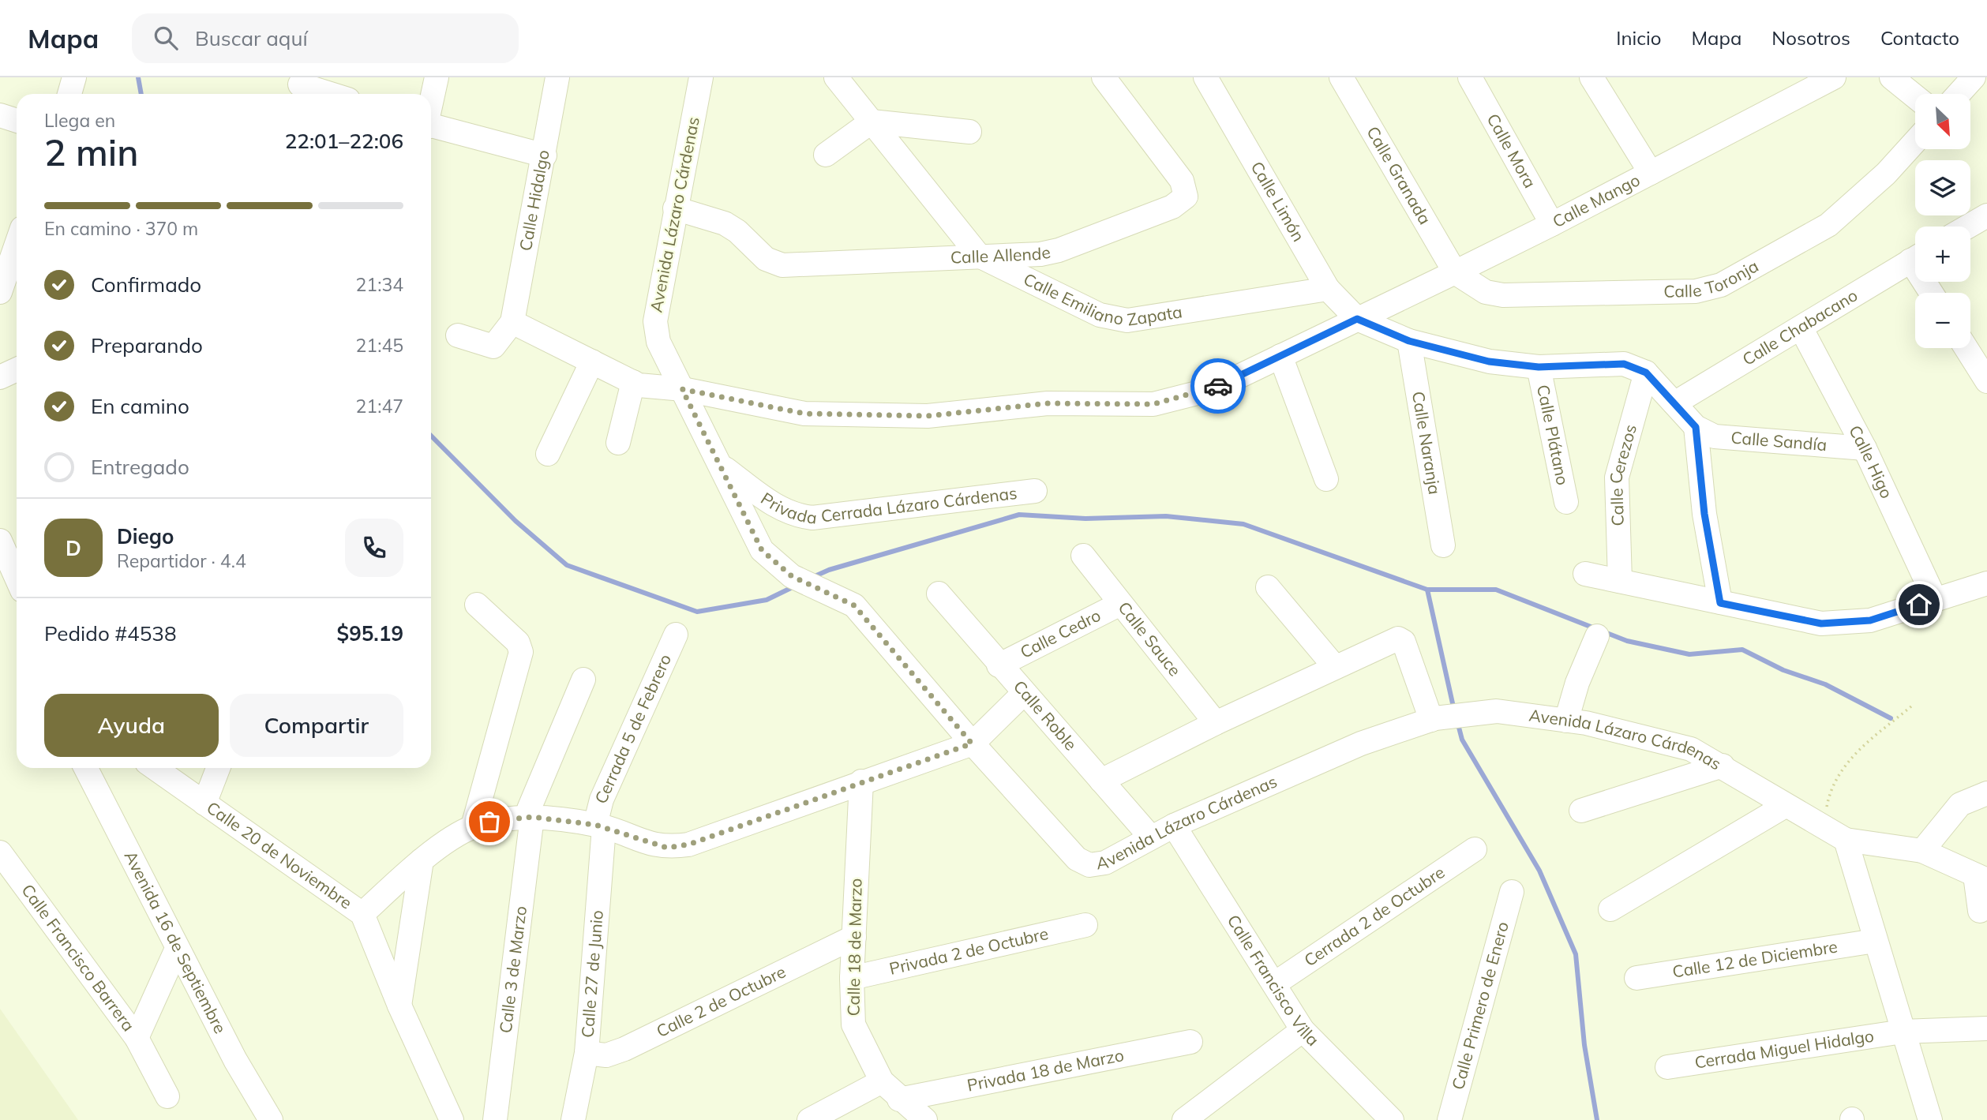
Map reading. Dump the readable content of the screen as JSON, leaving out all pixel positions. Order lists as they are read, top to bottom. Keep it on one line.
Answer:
{"streets":{"street":["Calle Mora","Calle Granada","Calle Hidalgo","Calle Limón","Calle Mango","Avenida Lázaro Cárdenas","Calle Allende","Calle Toronja","Calle Emiliano Zapata","Calle Chabacano","Calle Plátano","Calle Sandía","Calle Naranja","Calle Higo","Calle Cerezos","Privada Cerrada Lázaro Cárdenas","Calle Cedro","Calle Sauce","Calle Roble","Cerrada 5 de Febrero","Calle 20 de Noviembre","Cerrada 2 de Octubre","Avenida 16 de Septiembre","Calle 18 de Marzo","Privada 2 de Octubre","Calle Francisco Barrera","Calle 12 de Diciembre","Calle 3 de Marzo","Calle 27 de Junio","Calle Francisco Villa","Calle 2 de Octubre","Calle Primero de Enero","Cerrada Miguel Hidalgo","Privada 18 de Marzo"]},"crossings":[["Calle Mora","Calle Mango"],["Calle Granada","Calle Mango"],["Calle Granada","Calle Toronja"],["Calle Hidalgo","Calle Mango"],["Calle Limón","Calle Mango"],["Calle Limón","Calle Emiliano Zapata"],["Calle Mango","Avenida Lázaro Cárdenas"],["Calle Mango","Calle Toronja"],["Avenida Lázaro Cárdenas","Calle Allende"],["Avenida Lázaro Cárdenas","Privada Cerrada Lázaro Cárdenas"],["Avenida Lázaro Cárdenas","Calle Roble"],["Avenida Lázaro Cárdenas","Calle Francisco Villa"],["Calle Allende","Calle Emiliano Zapata"],["Calle Chabacano","Calle Higo"],["Calle Sandía","Calle Higo"],["Calle Cedro","Calle Sauce"],["Calle Cedro","Calle Roble"],["Cerrada 5 de Febrero","Calle 27 de Junio"],["Cerrada 2 de Octubre","Calle Francisco Villa"],["Calle 18 de Marzo","Privada 2 de Octubre"],["Calle 18 de Marzo","Calle 2 de Octubre"],["Calle 18 de Marzo","Privada 18 de Marzo"],["Calle 27 de Junio","Calle 2 de Octubre"]],"north":"bottom right","page":{"header":"Mapa","search":"Buscar aquí","nav":["Inicio","Mapa","Nosotros","Contacto"],"map_buttons":["+","−"],"heading":["2 min","Llega en","22:01–22:06"],"panel":["Diego","Repartidor · 4.4","Pedido #4538","$95.19"],"bar":"En camino · 370 m","list":[["Confirmado","21:34"],["Preparando","21:45"],["En camino","21:47"],"Entregado"],"round":"D","buttons":["Ayuda","Compartir"]}}
